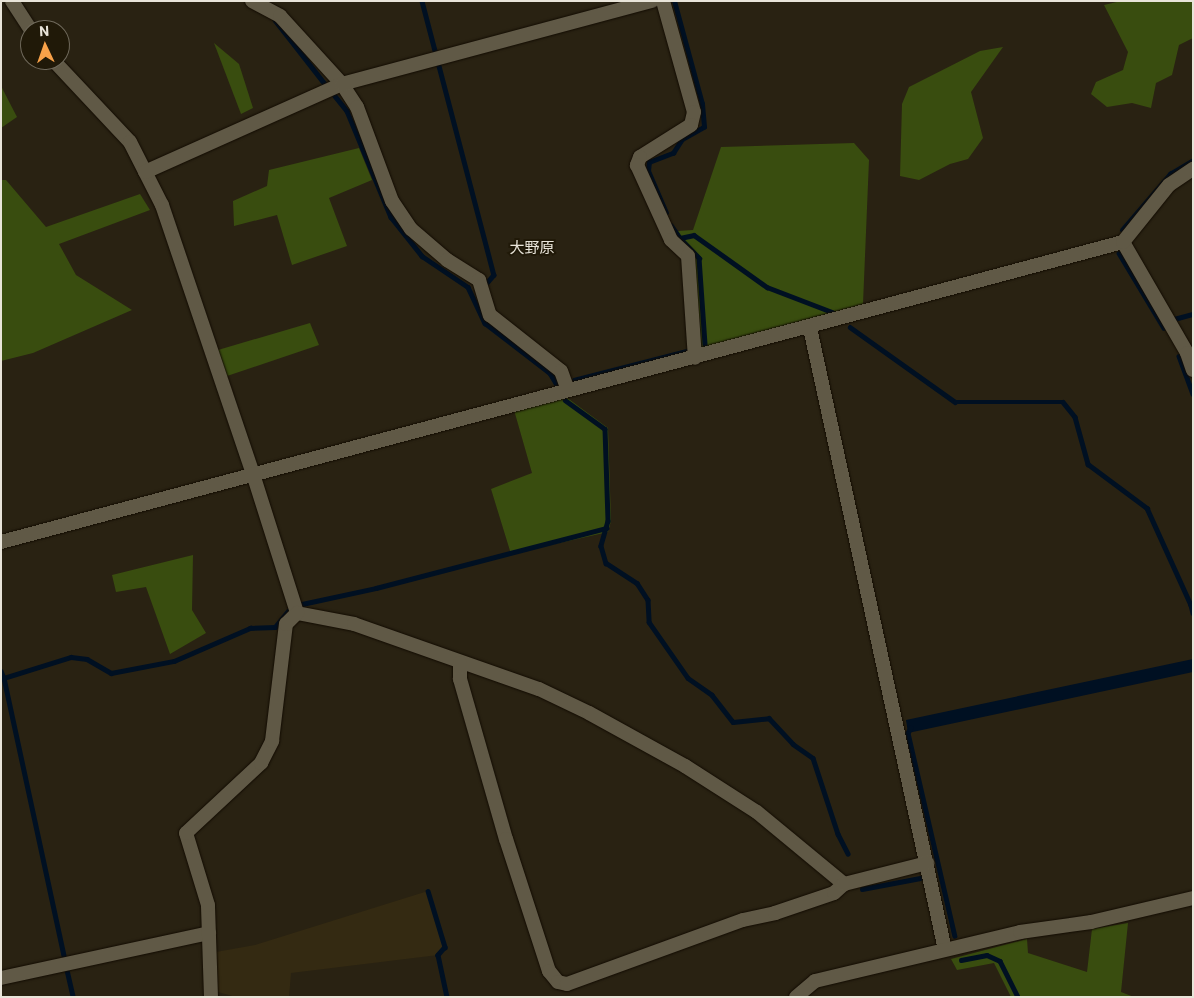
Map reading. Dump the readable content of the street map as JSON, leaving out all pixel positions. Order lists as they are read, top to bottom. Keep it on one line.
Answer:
{"districts":["大野原"],"north":"top"}
